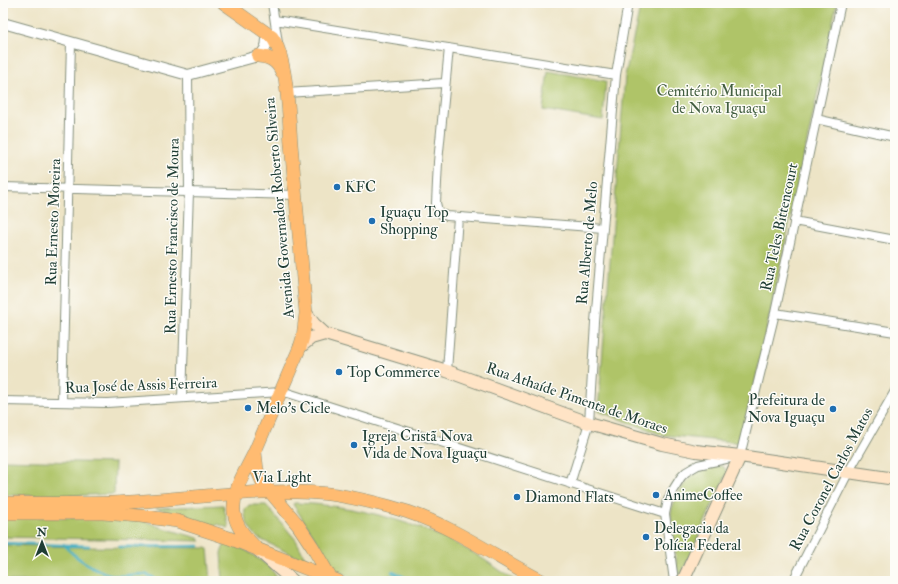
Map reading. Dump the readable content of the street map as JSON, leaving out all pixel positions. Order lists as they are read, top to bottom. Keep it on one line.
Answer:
{"streets":{"main road":["Avenida Governador Roberto Silveira","Rua Athaíde Pimenta de Moraes","Via Light"],"street":["Rua Ernesto Moreira","Rua Teles Bittencourt","Rua Ernesto Francisco de Moura","Rua Alberto de Melo","Rua José de Assis Ferreira","Rua Coronel Carlos Matos"]},"crossings":[["Avenida Governador Roberto Silveira","Rua José de Assis Ferreira"],["Avenida Governador Roberto Silveira","Rua Athaíde Pimenta de Moraes"],["Avenida Governador Roberto Silveira","Via Light"],["Rua Ernesto Moreira","Rua José de Assis Ferreira"],["Rua Teles Bittencourt","Rua Athaíde Pimenta de Moraes"],["Rua Ernesto Francisco de Moura","Rua José de Assis Ferreira"],["Rua Alberto de Melo","Rua José de Assis Ferreira"],["Rua Alberto de Melo","Rua Athaíde Pimenta de Moraes"],["Rua Athaíde Pimenta de Moraes","Rua Coronel Carlos Matos"]],"parks":["Cemitério Municipal de Nova Iguaçu"],"places":["KFC","Iguaçu Top Shopping","Top Commerce","Melo's Cicle","Prefeitura de Nova Iguaçu","Igreja Cristã Nova Vida de Nova Iguaçu","AnimeCoffee","Diamond Flats","Delegacia da Polícia Federal"],"north":"top"}
